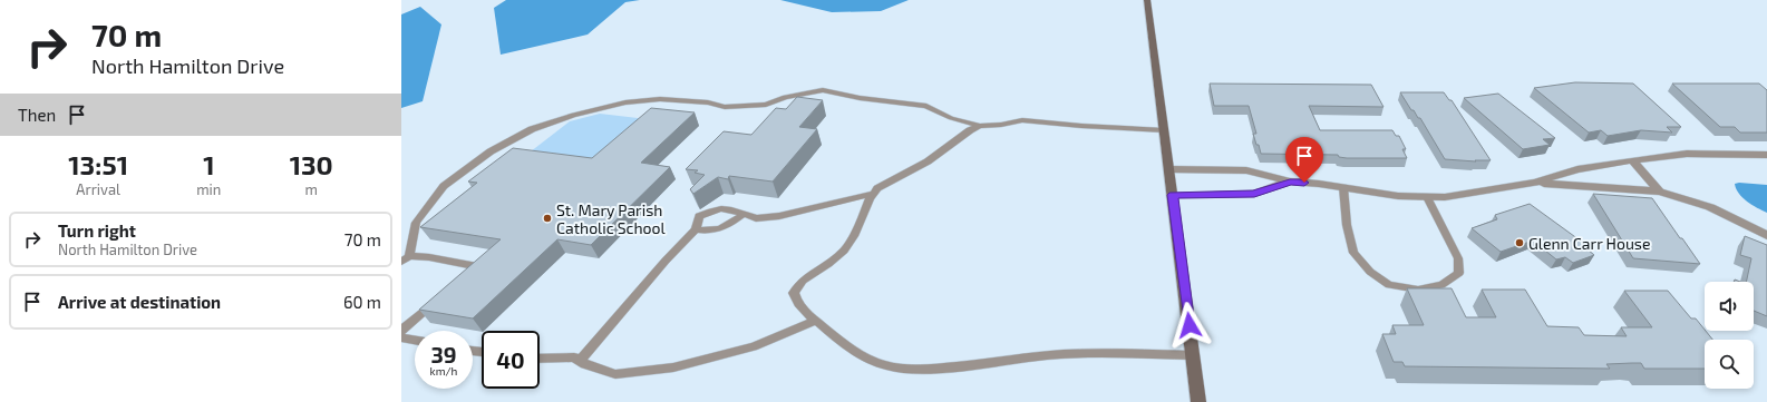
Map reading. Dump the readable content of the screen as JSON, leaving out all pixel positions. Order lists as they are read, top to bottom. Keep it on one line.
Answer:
{"places":["St. Mary Parish Catholic School","Glenn Carr House"],"page":{"turn":["70 m","North Hamilton Drive"],"then":"Then","eta":["13:51","Arrival","1","min","130","m"],"list":[{"name":"Turn right","note":"North Hamilton Drive","value":"70 m"},{"name":"Arrive at destination","value":"60 m"}],"speed":"39 km/h","limit":"40"}}
